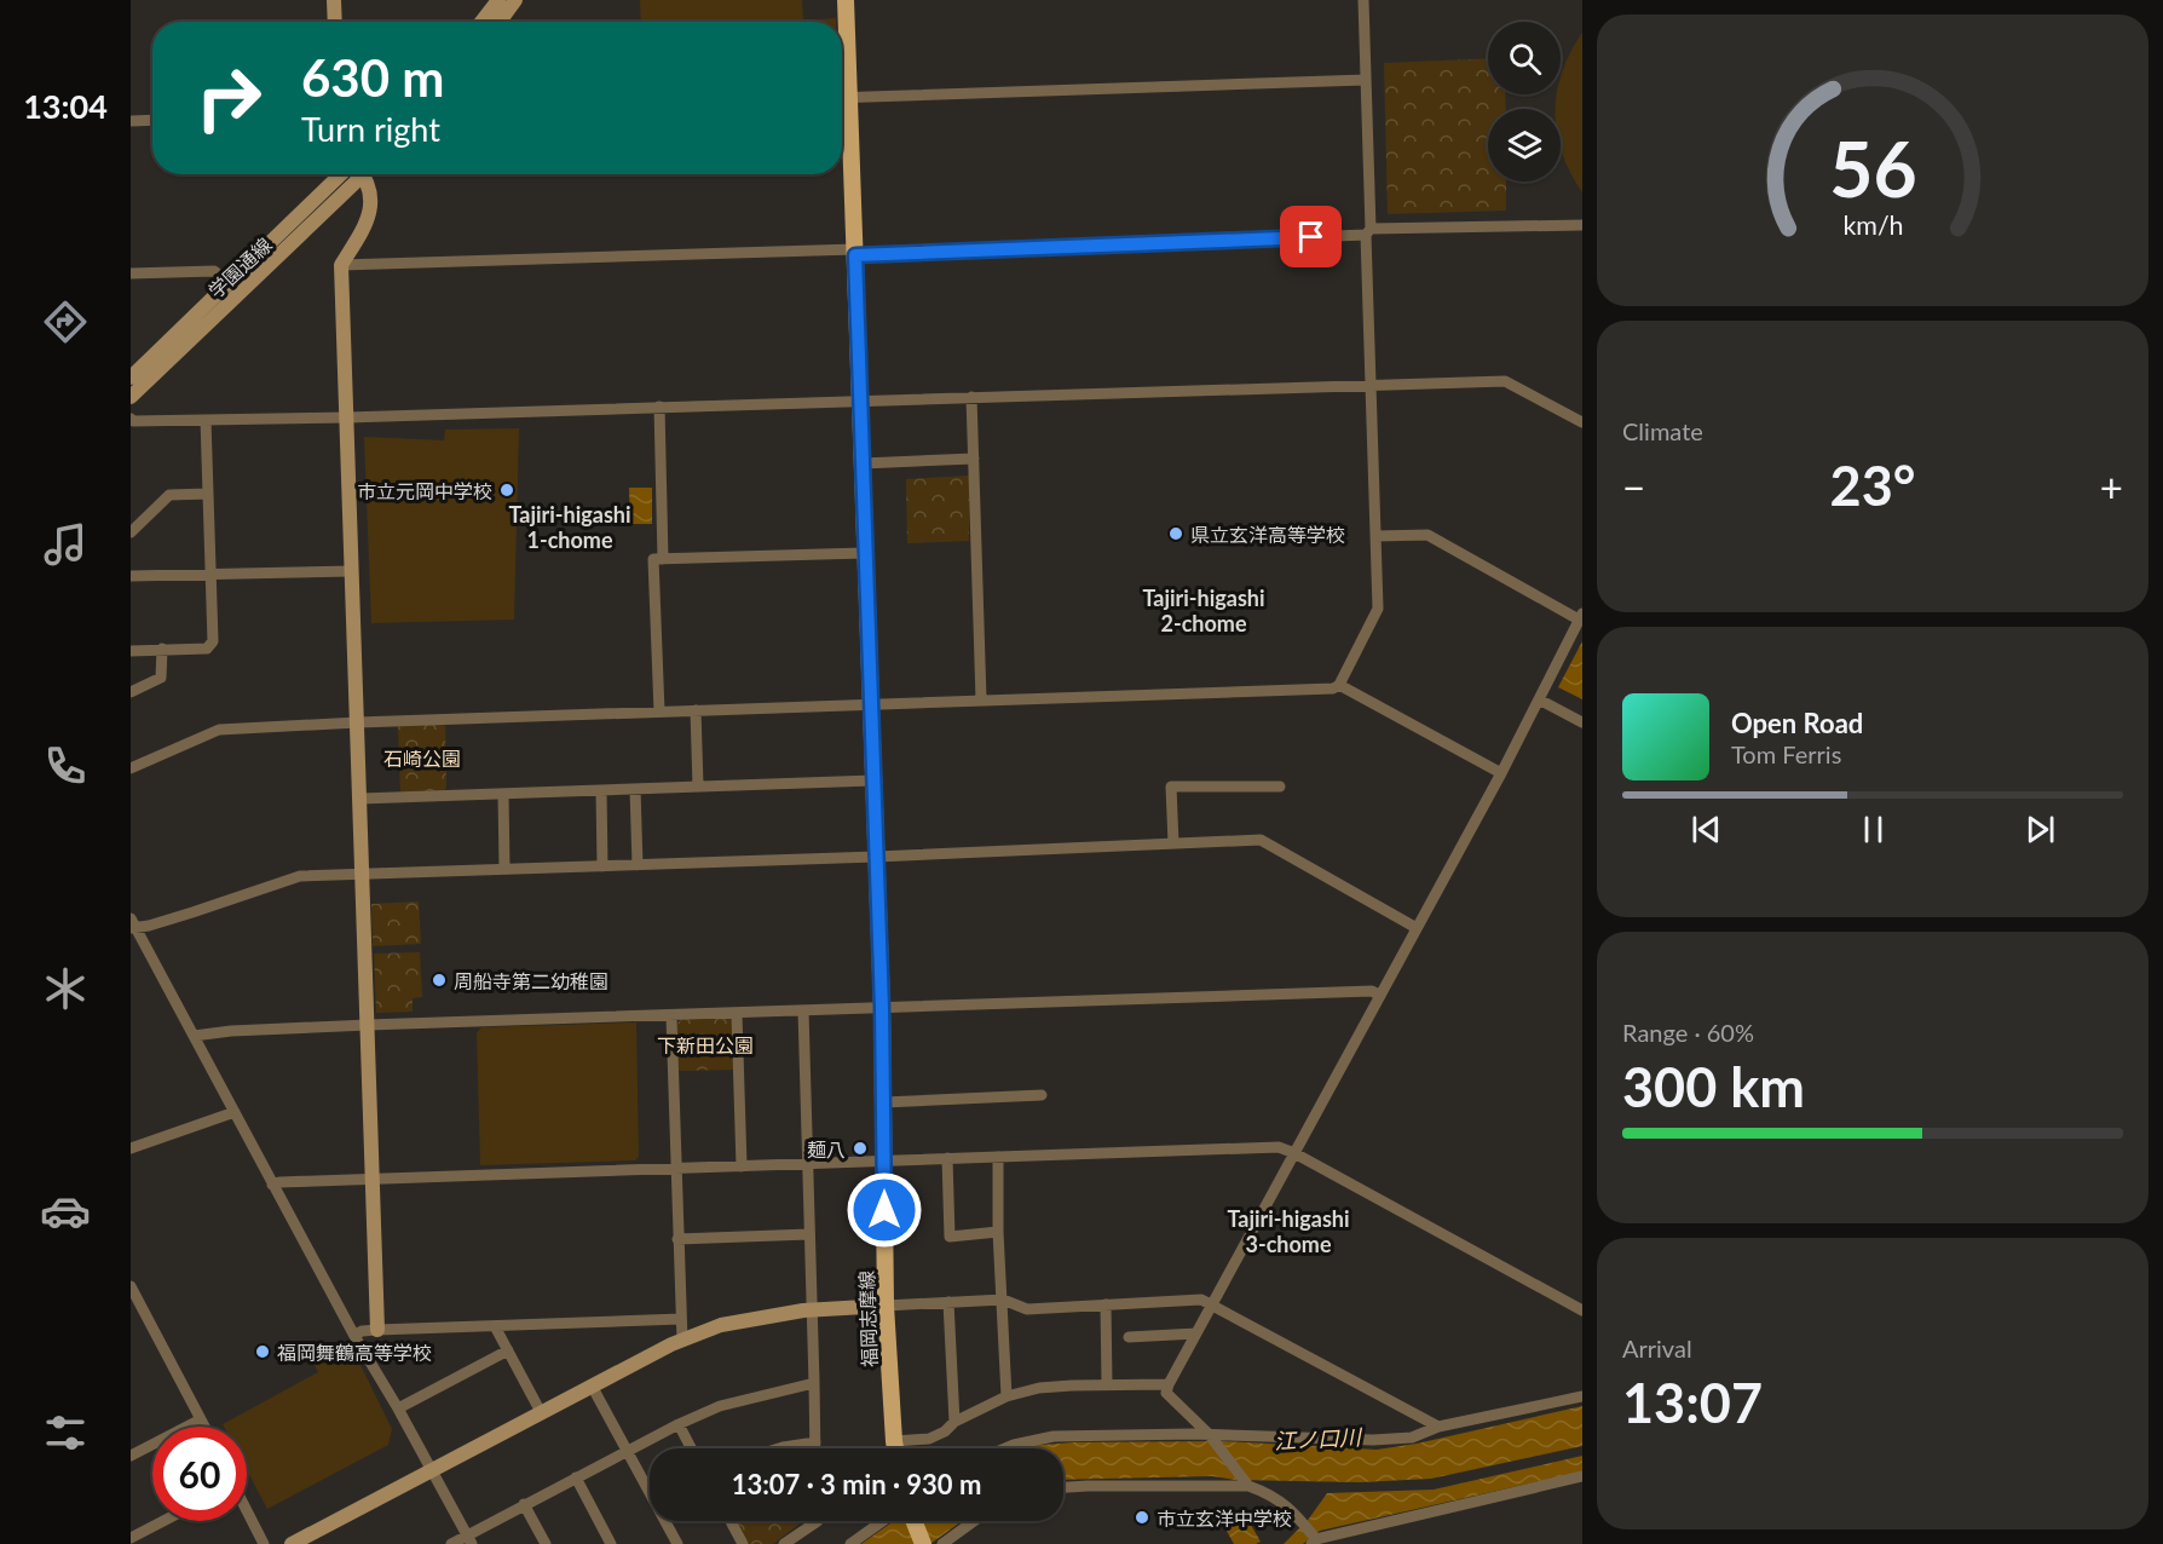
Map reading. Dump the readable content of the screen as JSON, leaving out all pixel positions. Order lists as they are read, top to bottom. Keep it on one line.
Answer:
{"streets":{"main road":["福岡志摩線"],"street":["学園通線"]},"districts":["Tajiri-higashi 1-chome","Tajiri-higashi 2-chome","Tajiri-higashi 3-chome"],"water":["江ノ口川"],"parks":["石崎公園","下新田公園"],"places":["市立元岡中学校","県立玄洋高等学校","周船寺第二幼稚園","麺八","福岡舞鶴高等学校","市立玄洋中学校"],"page":{"tabs":"13:04","turn":["630 m","Turn right"],"tile":["Climate",["Range · 60%","300 km"],["Arrival","13:07"]],"heat":["−","23°","+"],"song":["Open Road","Tom Ferris"],"limit":"60","trip":"13:07 · 3 min · 930 m","gauge":["56","km/h"]}}
